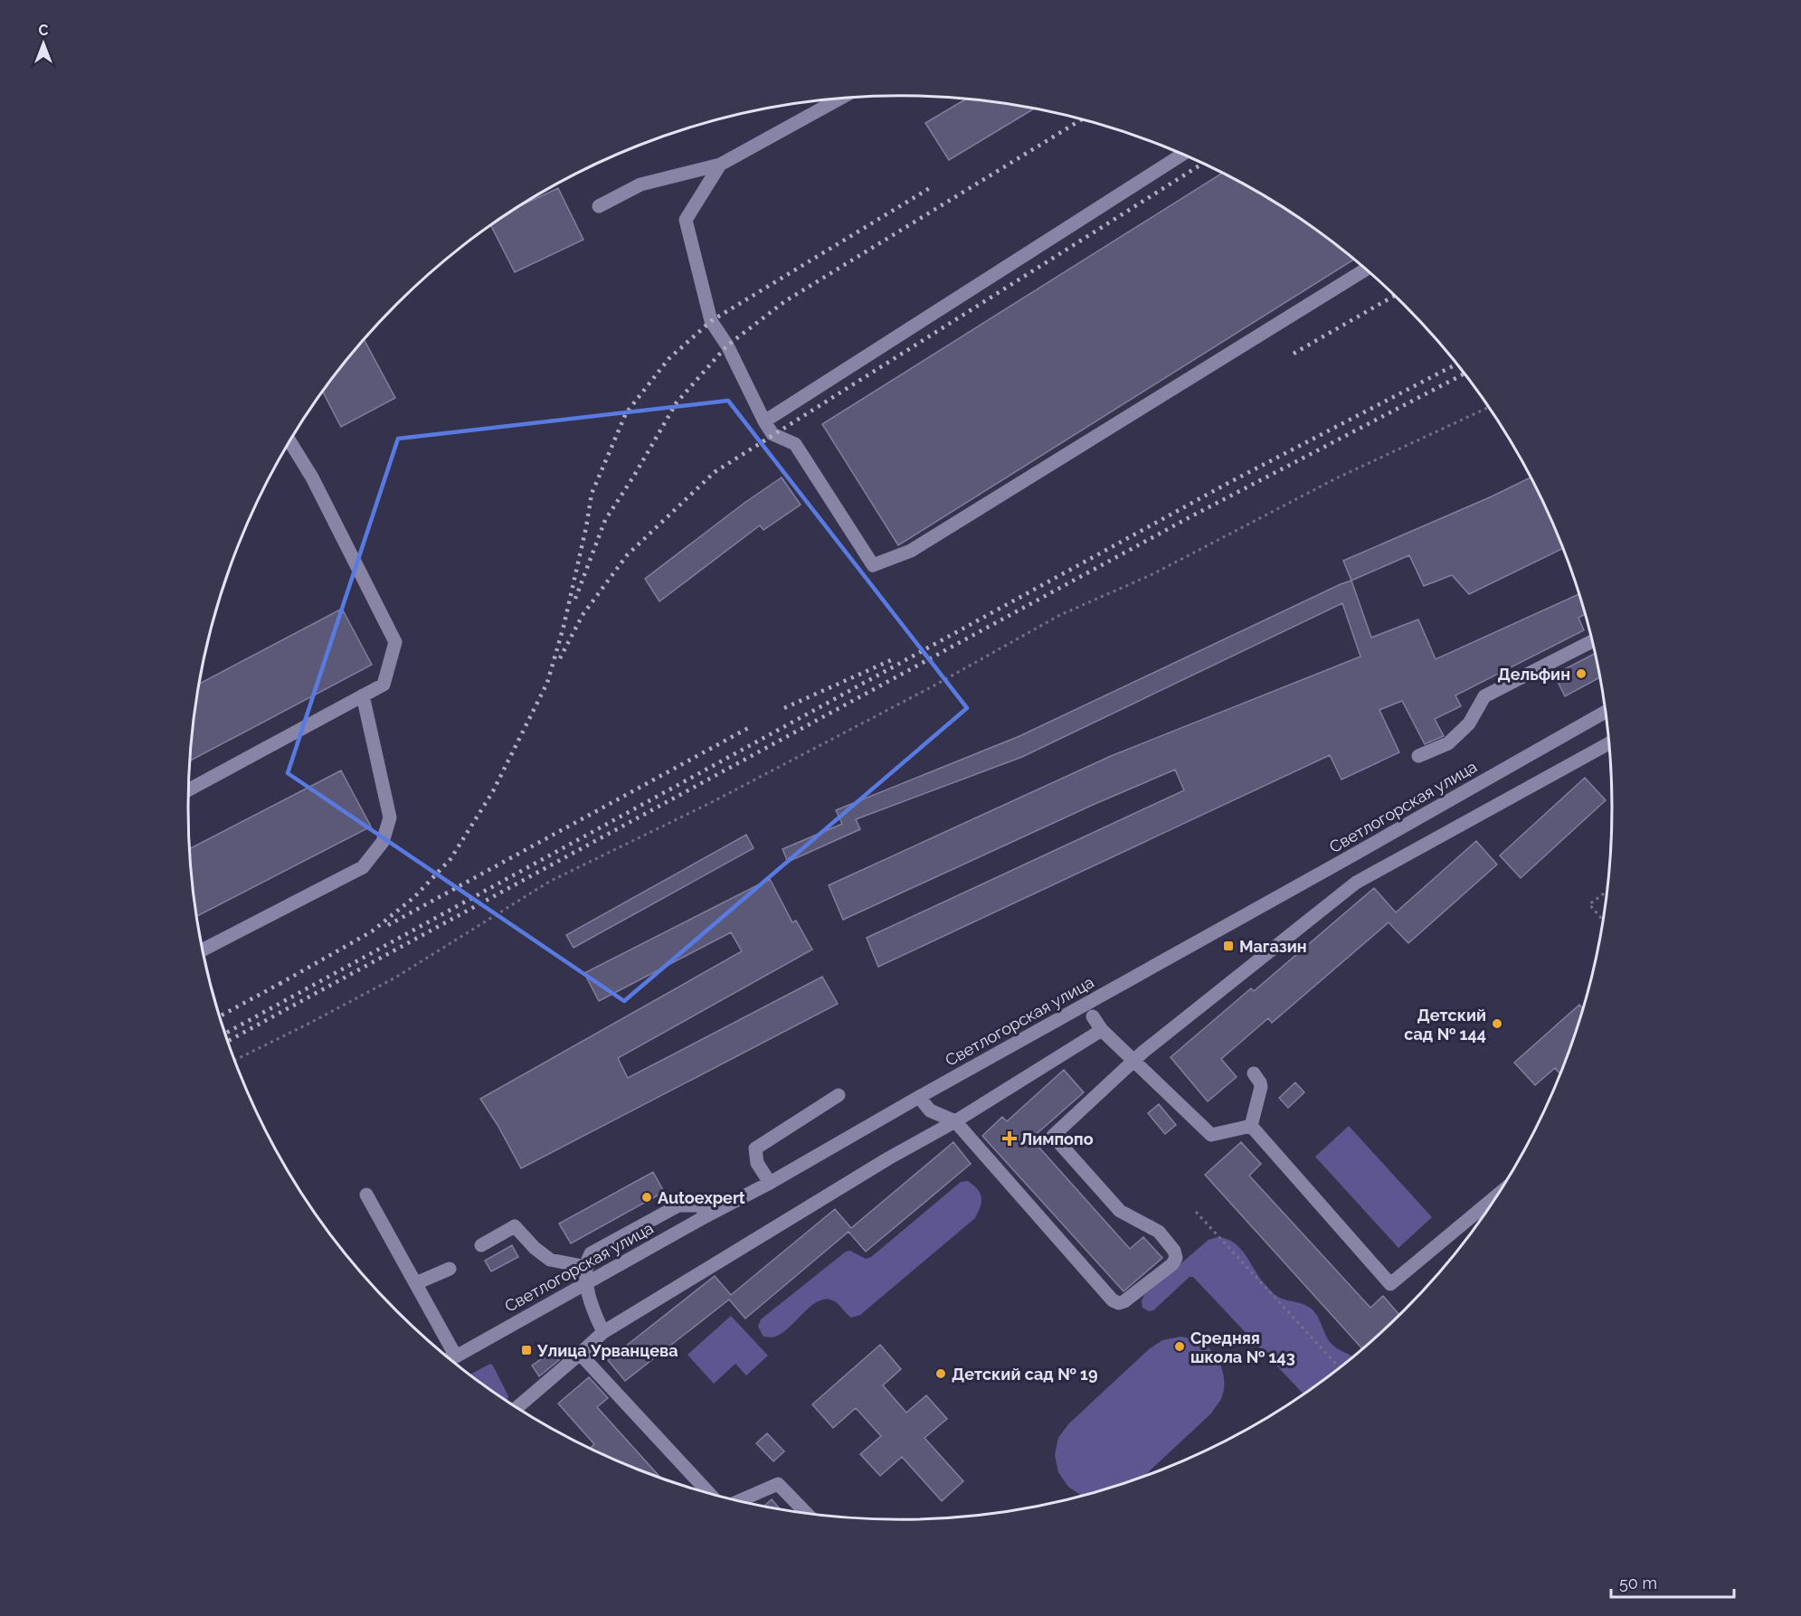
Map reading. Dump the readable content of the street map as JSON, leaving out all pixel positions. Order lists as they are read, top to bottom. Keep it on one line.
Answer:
{"streets":{"street":["Светлогорская улица"]},"places":{"other":["Дельфин","Детский сад № 144","Autoexpert","Средняя школа № 143","Детский сад № 19"],"transit":["Магазин","Улица Урванцева"],"health":["Лимпопо"]},"scale_bar":"50 m","north":"top"}
